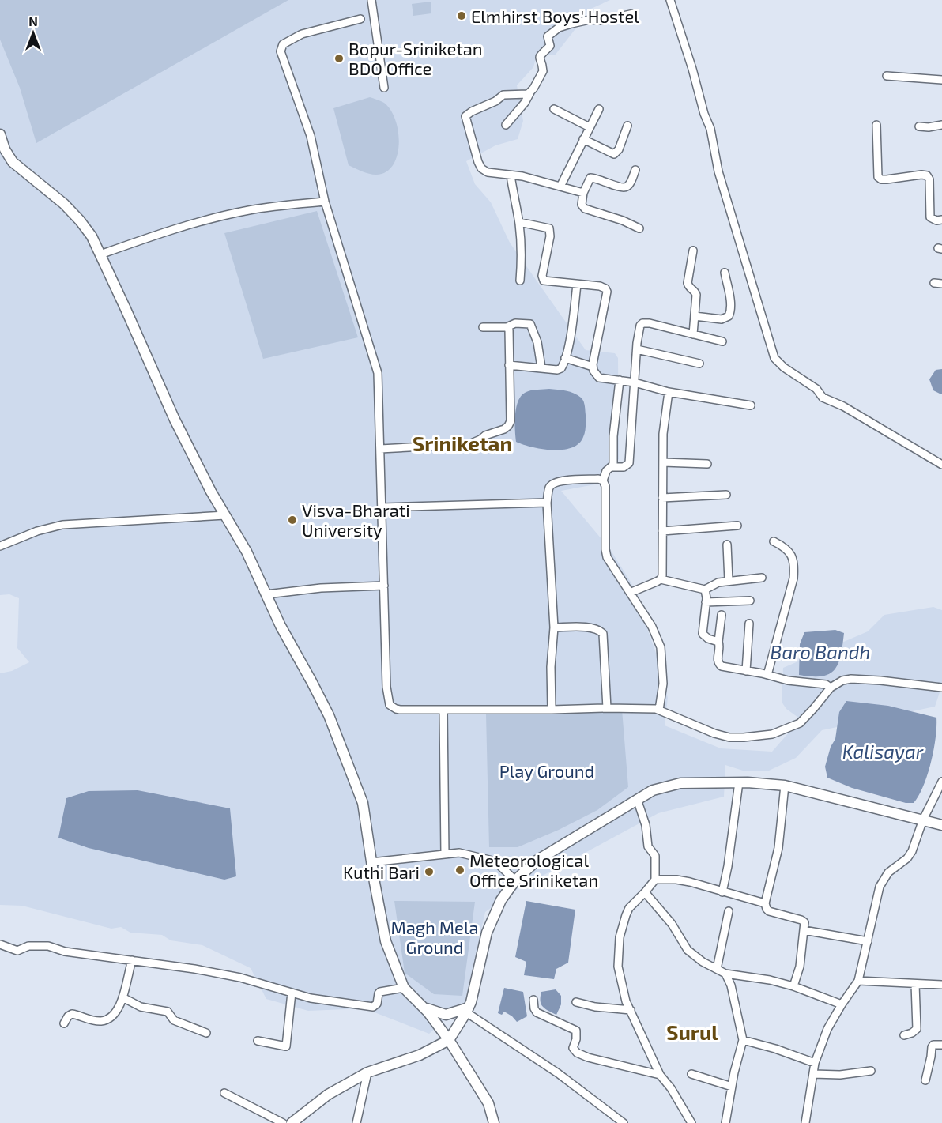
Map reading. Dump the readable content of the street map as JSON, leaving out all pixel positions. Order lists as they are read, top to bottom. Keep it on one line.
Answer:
{"districts":["Sriniketan","Surul"],"water":["Baro Bandh","Kalisayar"],"parks":["Play Ground","Magh Mela Ground"],"places":["Elmhirst Boys' Hostel","Bopur-Sriniketan BDO Office","Visva-Bharati University","Meteorological Office Sriniketan","Kuthi Bari"],"north":"top"}
